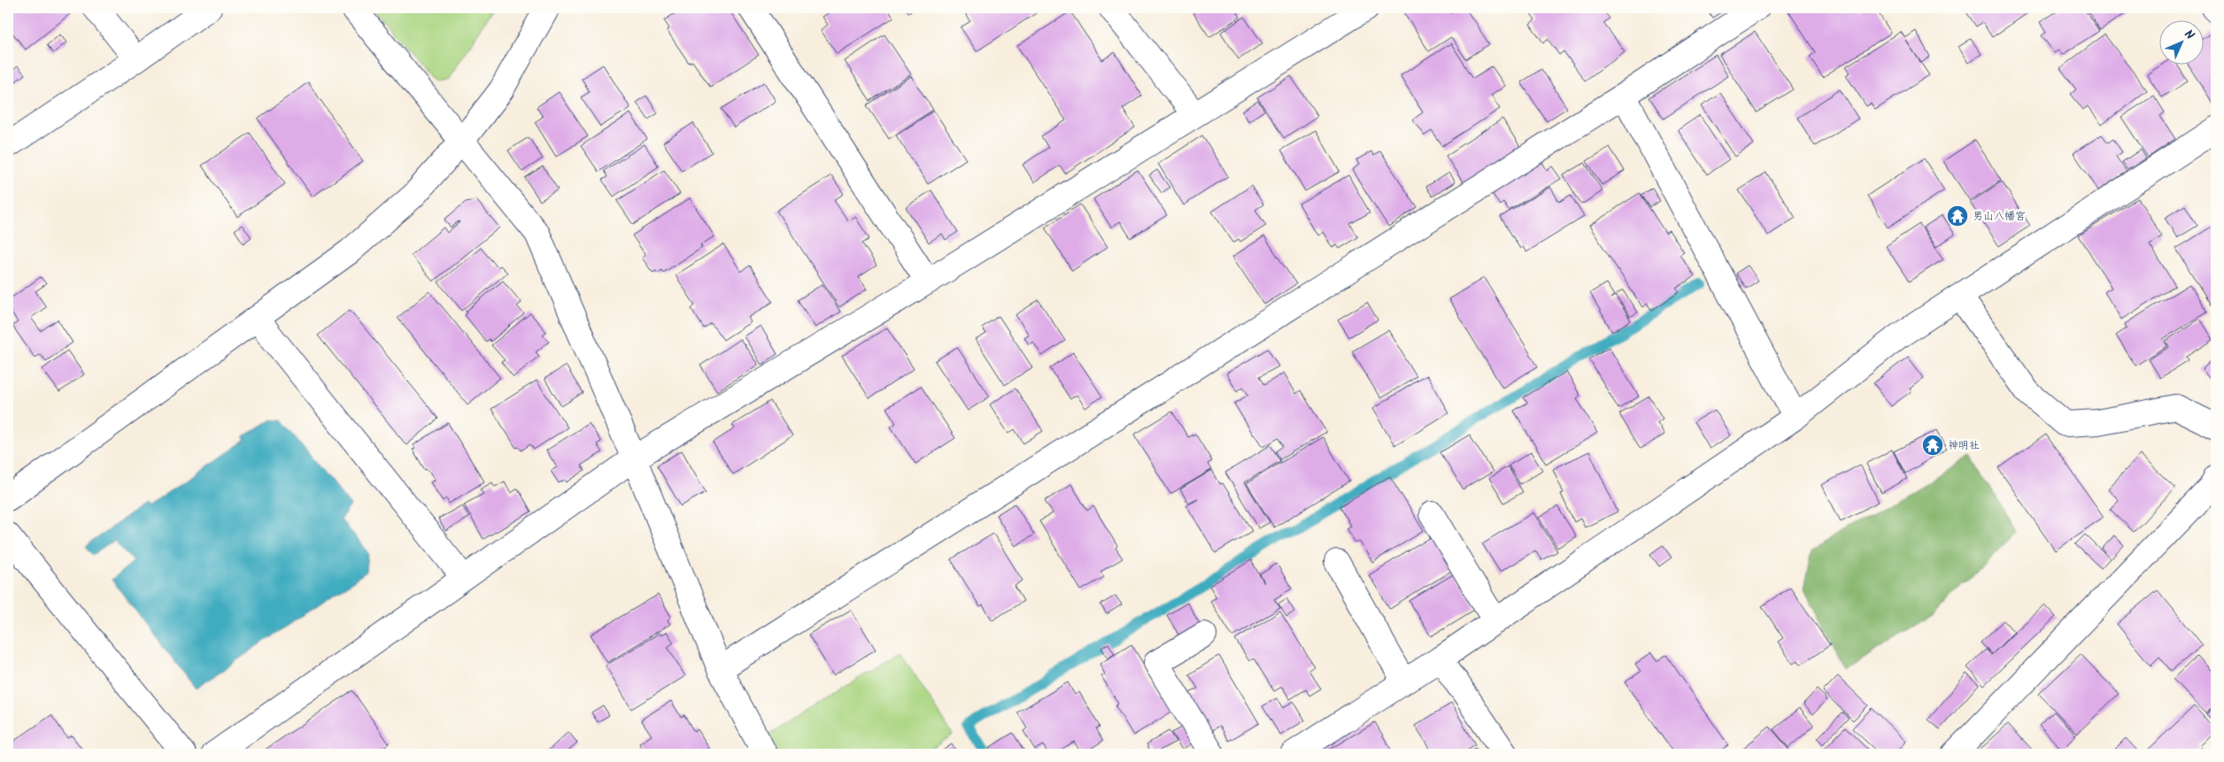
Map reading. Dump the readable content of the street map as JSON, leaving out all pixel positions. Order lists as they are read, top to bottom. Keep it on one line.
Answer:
{"places":{"temple":["男山八幡宮","神明社"]},"north":"top right"}
